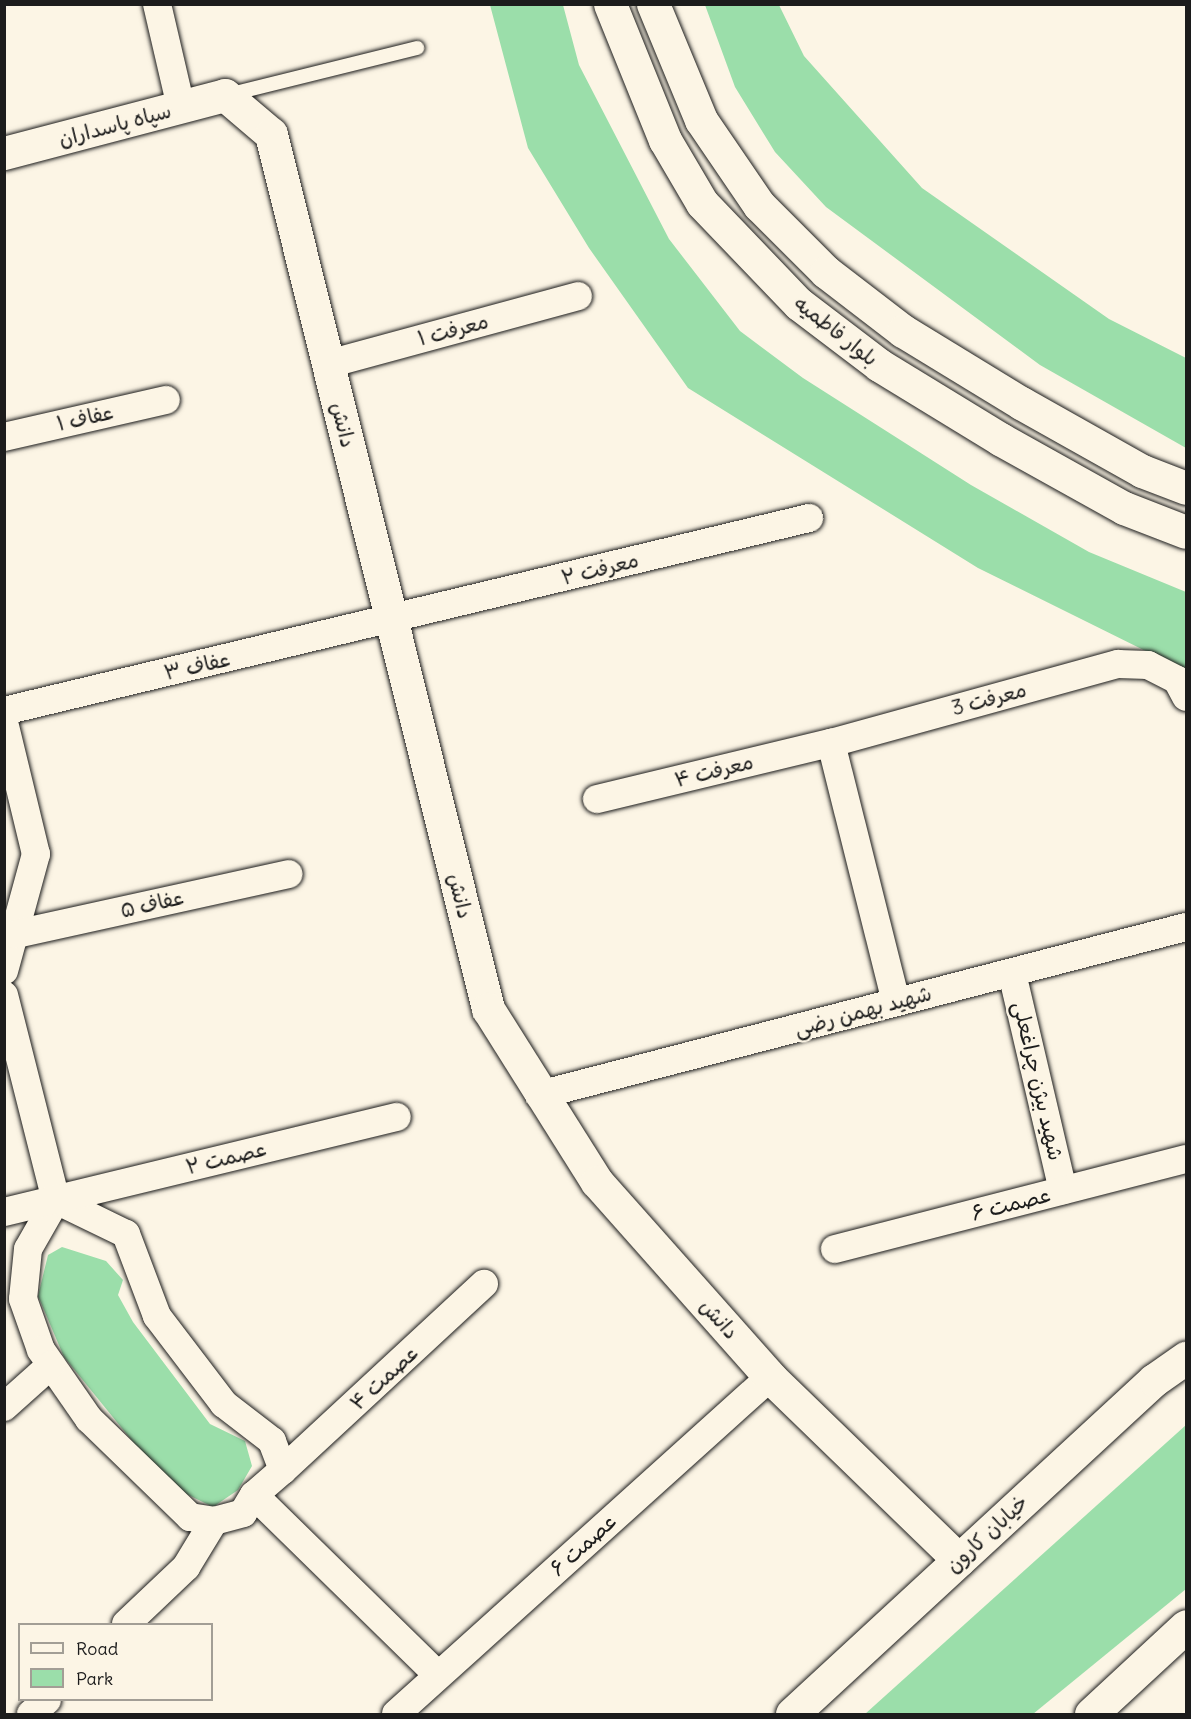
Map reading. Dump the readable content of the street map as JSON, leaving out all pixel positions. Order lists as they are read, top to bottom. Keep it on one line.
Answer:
{"streets":{"street":["سپاه پاسداران","معرفت ۱","بلوار فاطمیه","عفاف ۱","دانش","معرفت ۲","عفاف ۳","معرفت 3","معرفت ۴","عفاف ۵","شهید بهمن رضی","شهید بیژن چراغعلی","عصمت ۲","عصمت ۶","عصمت ۴","خیابان کارون"]},"crossings":[["سپاه پاسداران","دانش"],["معرفت ۱","دانش"],["دانش","معرفت ۲"],["دانش","عفاف ۳"],["دانش","شهید بهمن رضی"],["دانش","عصمت ۶"],["دانش","خیابان کارون"],["معرفت ۲","عفاف ۳"],["معرفت 3","معرفت ۴"],["شهید بهمن رضی","شهید بیژن چراغعلی"],["شهید بیژن چراغعلی","عصمت ۶"]],"legend":["Road","Park"]}
